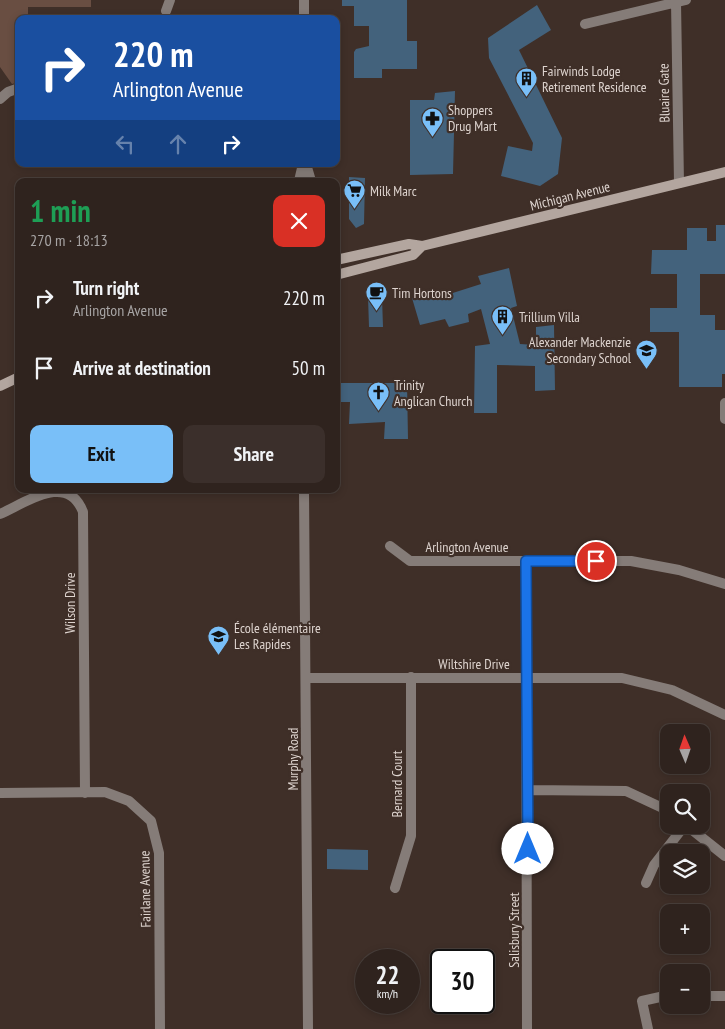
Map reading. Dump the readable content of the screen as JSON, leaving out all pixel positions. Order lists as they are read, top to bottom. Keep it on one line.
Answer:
{"streets":{"main road":["Michigan Avenue"],"street":["Bluaire Gate","Arlington Avenue","Wilson Drive","Wiltshire Drive","Murphy Road","Bernard Court","Fairlane Avenue","Salisbury Street"]},"crossings":[["Bluaire Gate","Michigan Avenue"],["Arlington Avenue","Salisbury Street"],["Wilson Drive","Fairlane Avenue"],["Wiltshire Drive","Murphy Road"],["Wiltshire Drive","Bernard Court"],["Wiltshire Drive","Salisbury Street"]],"places":{"building":["Fairwinds Lodge Retirement Residence","Trillium Villa"],"pharmacy":["Shoppers Drug Mart"],"supermarket":["Milk Marc"],"cafe":["Tim Hortons"],"school or university":["Alexander Mackenzie Secondary School","École élémentaire Les Rapides"],"church":["Trinity Anglican Church"]},"north":"top","page":{"turn":["220 m","Arlington Avenue"],"heading":["1 min","270 m · 18:13"],"list":[{"name":"Turn right","note":"Arlington Avenue","value":"220 m"},{"name":"Arrive at destination","value":"50 m"}],"buttons":["Exit","Share"],"map_buttons":["+","−"],"speed":"22 km/h","limit":"30"}}
